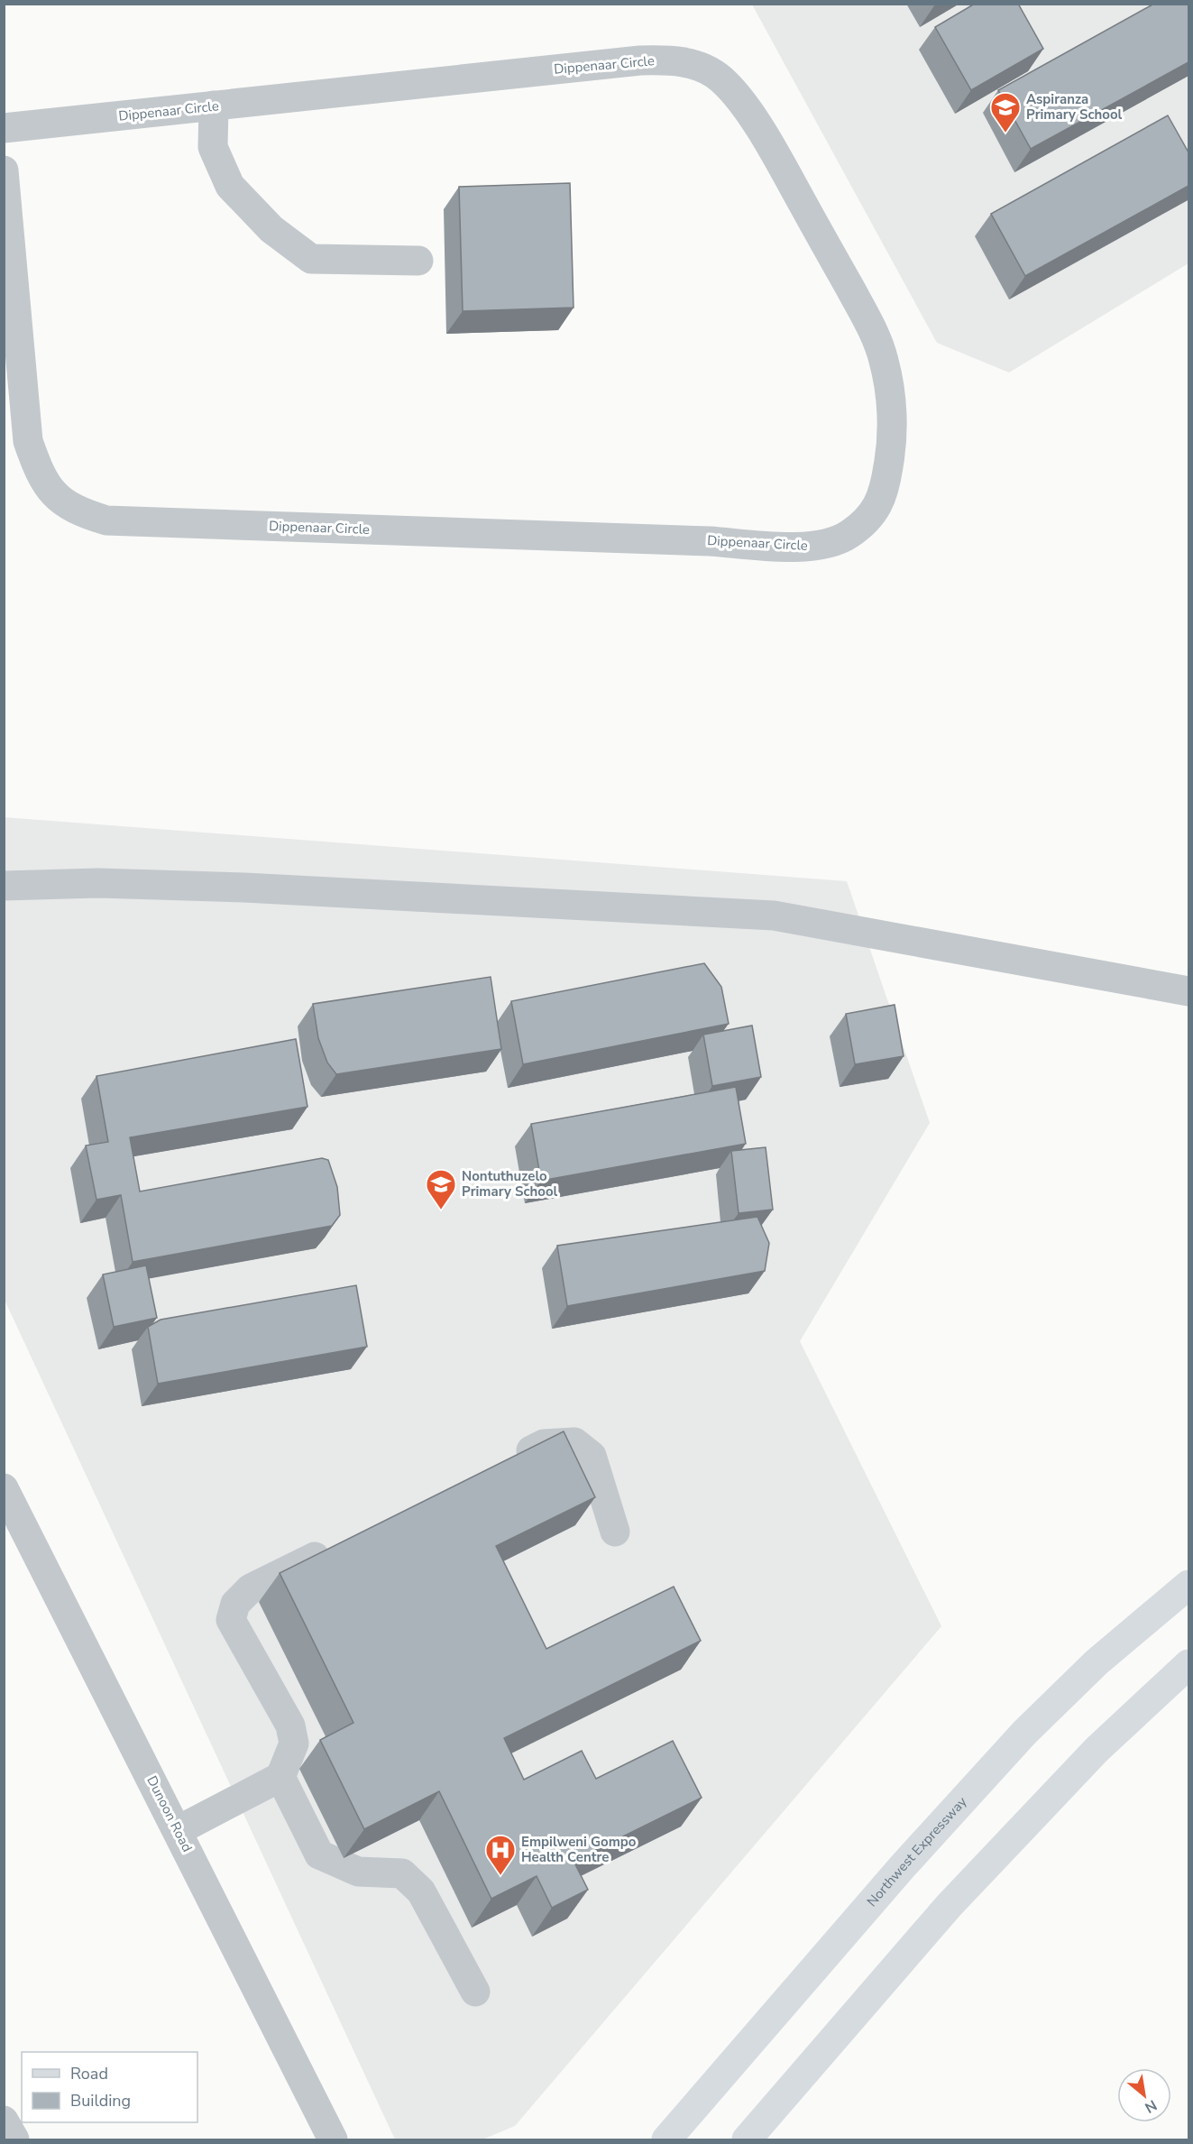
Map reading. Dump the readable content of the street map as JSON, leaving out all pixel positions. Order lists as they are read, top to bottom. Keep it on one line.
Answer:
{"streets":{"main road":["Northwest Expressway"],"street":["Dippenaar Circle","Dunoon Road"]},"places":{"school or university":["Aspiranza Primary School","Nontuthuzelo Primary School"],"hospital":["Empilweni Gompo Health Centre"]},"legend":["Road","Building"],"north":"bottom right"}
